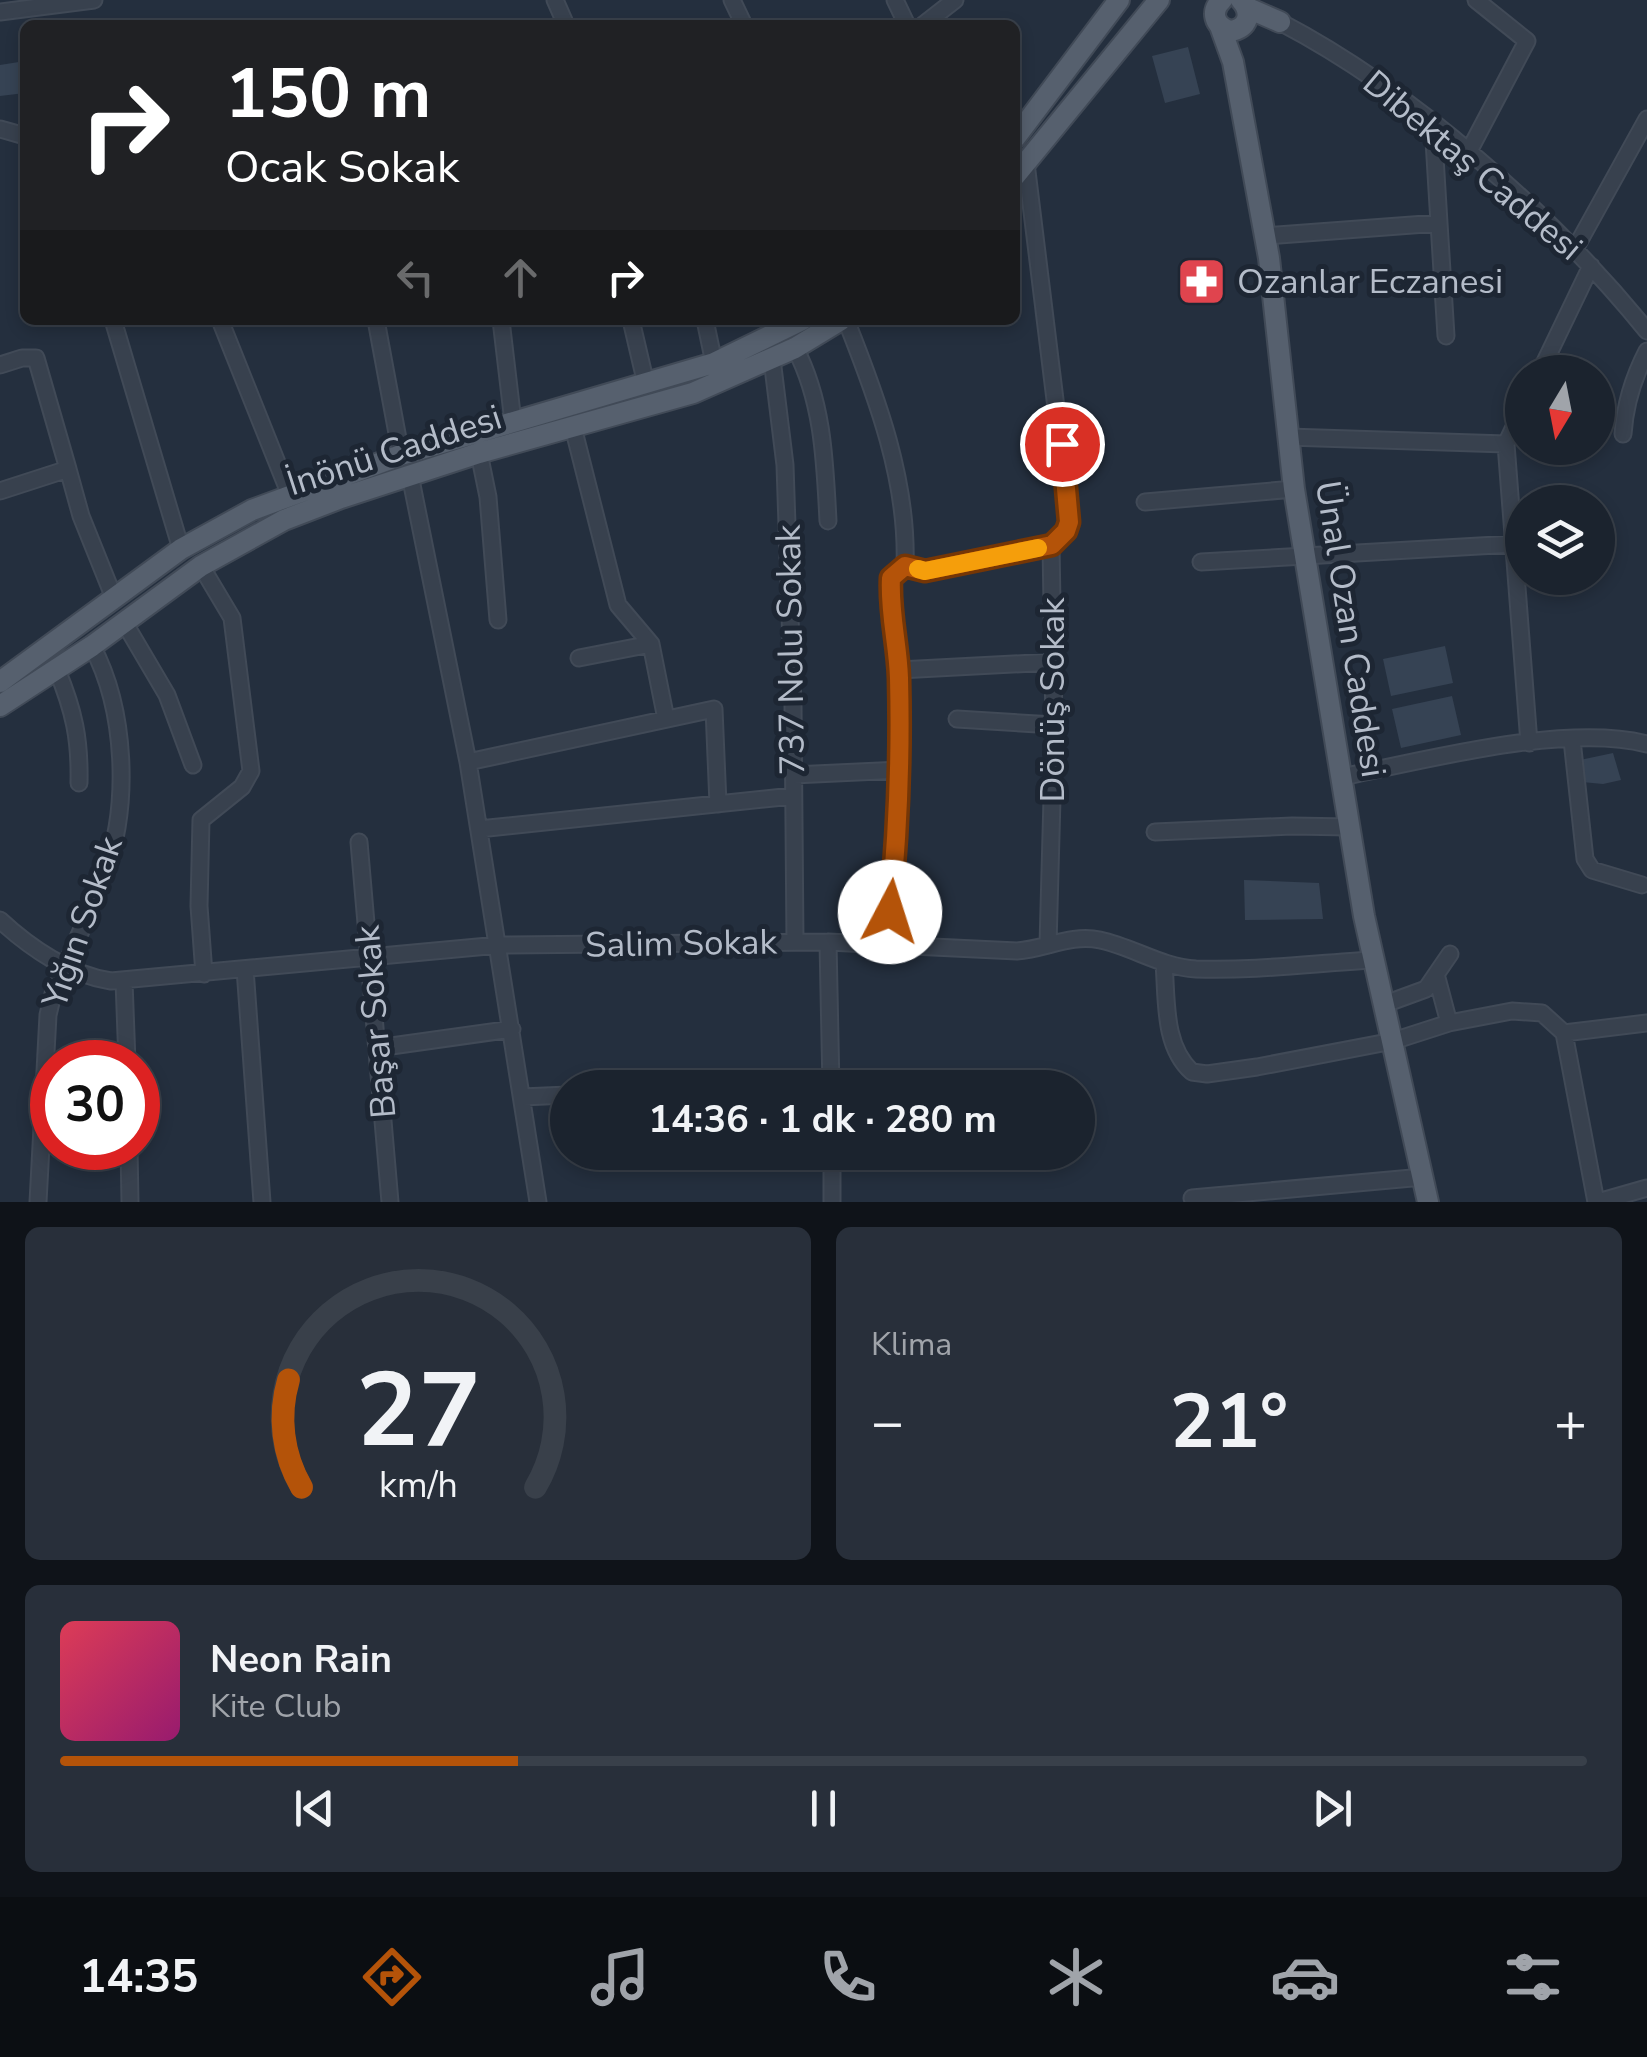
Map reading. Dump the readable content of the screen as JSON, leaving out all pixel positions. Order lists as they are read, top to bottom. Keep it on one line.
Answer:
{"streets":{"main road":["İnönü Caddesi","Ünal Ozan Caddesi"],"street":["Dibektaş Caddesi","737 Nolu Sokak","Dönüş Sokak","Yığın Sokak","Salim Sokak","Başar Sokak"]},"crossings":[["İnönü Caddesi","737 Nolu Sokak"],["İnönü Caddesi","Yığın Sokak"],["Ünal Ozan Caddesi","Salim Sokak"],["737 Nolu Sokak","Salim Sokak"],["Dönüş Sokak","Salim Sokak"],["Yığın Sokak","Salim Sokak"],["Salim Sokak","Başar Sokak"]],"places":{"pharmacy":["Ozanlar Eczanesi"]},"north":"bottom","page":{"turn":["150 m","Ocak Sokak"],"limit":"30","trip":"14:36 · 1 dk · 280 m","tile":"Klima","heat":["−","21°","+"],"song":["Neon Rain","Kite Club"],"tabs":"14:35","gauge":["27","km/h"]}}
